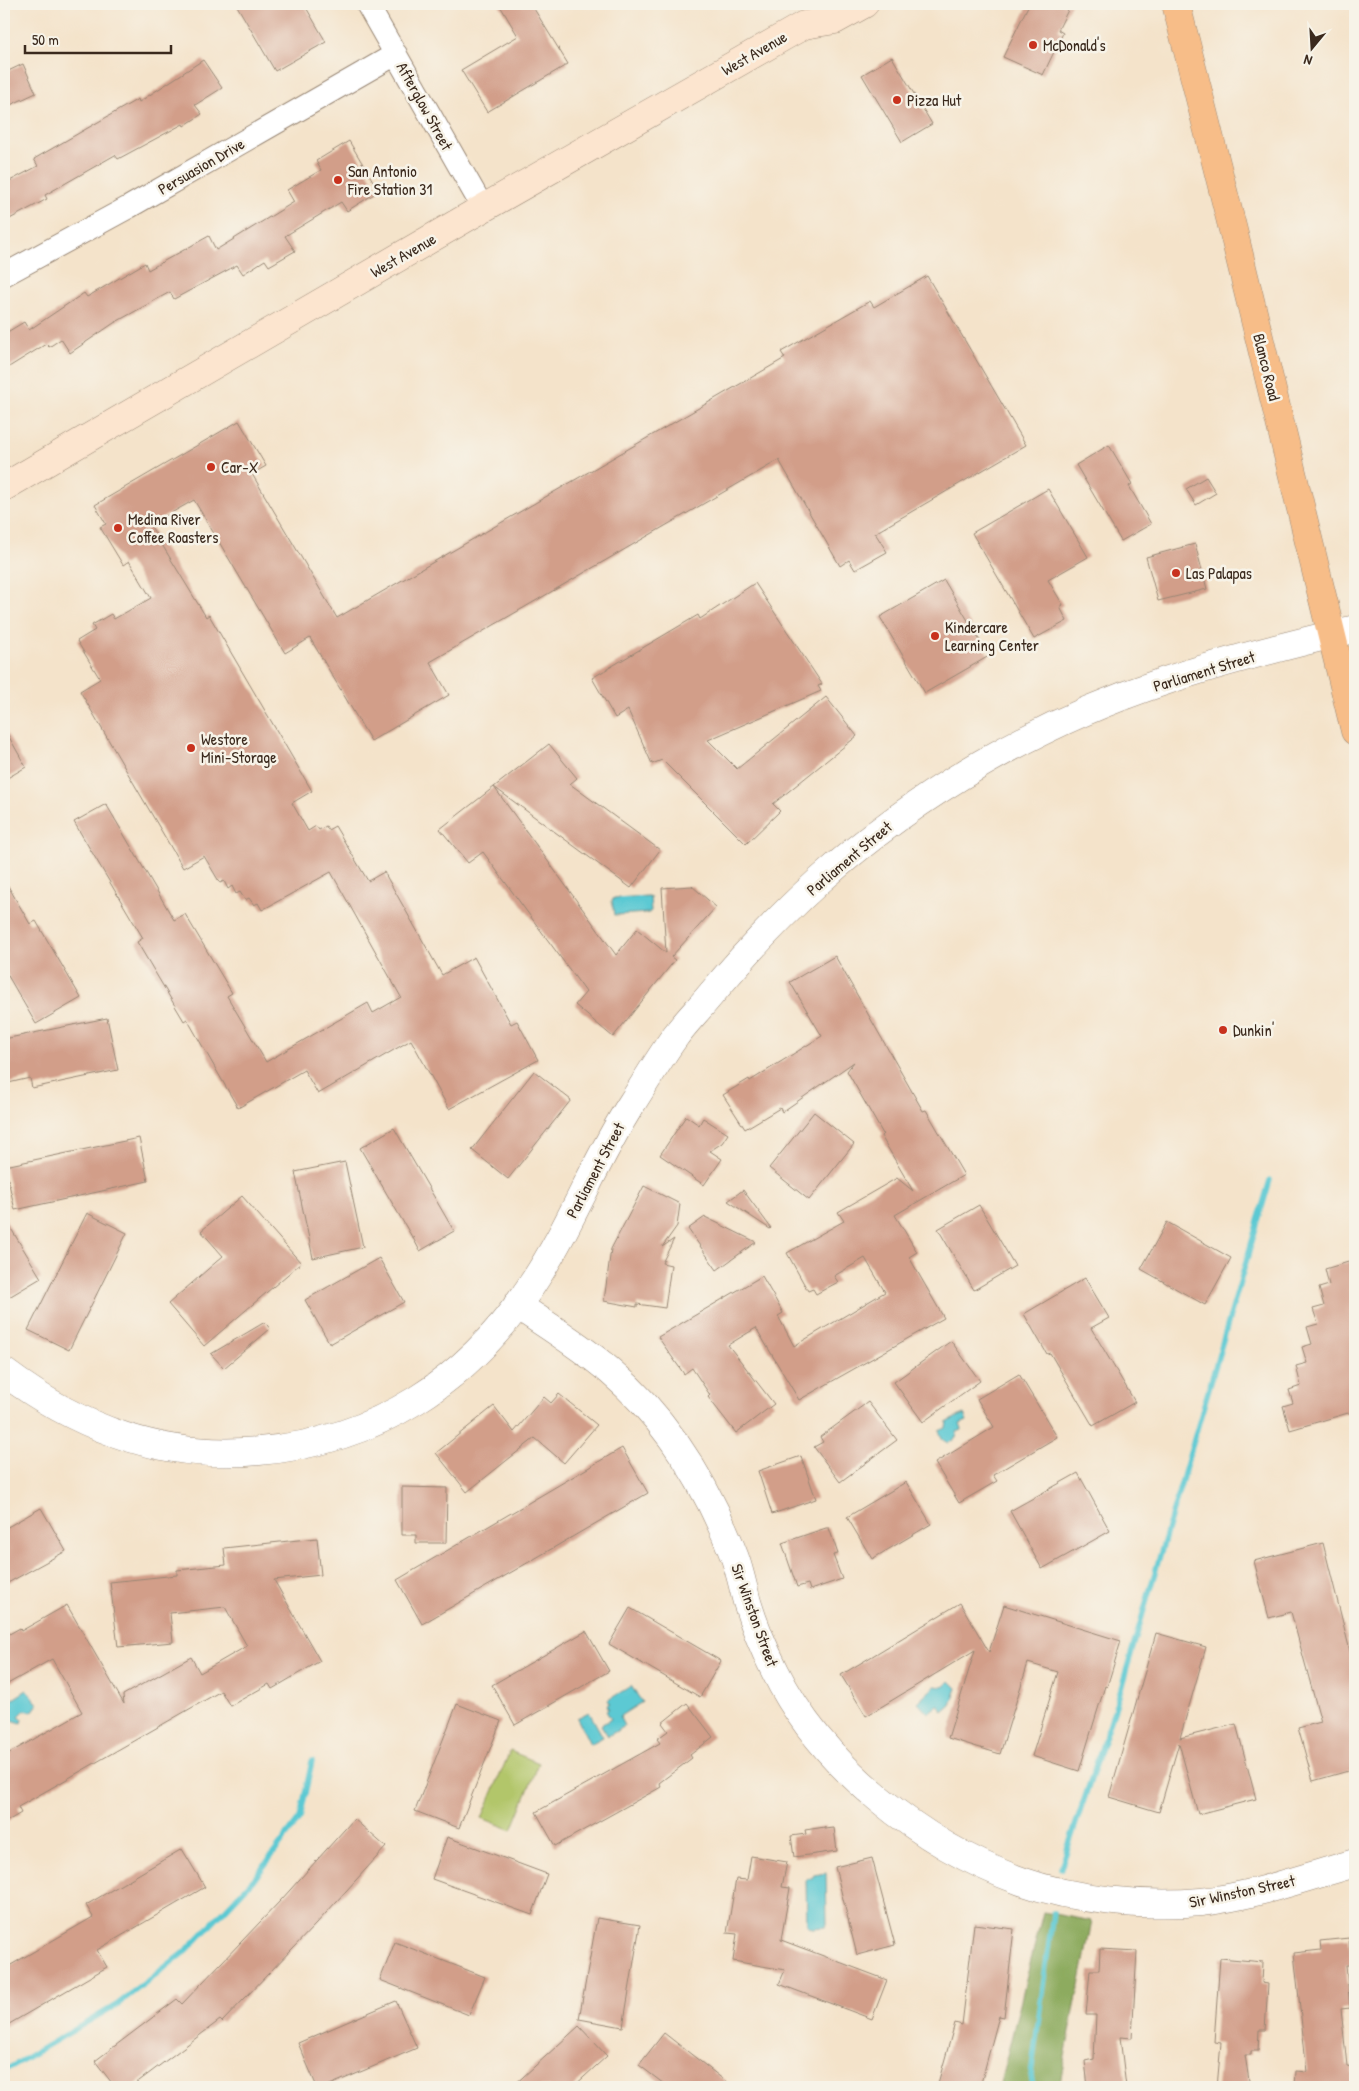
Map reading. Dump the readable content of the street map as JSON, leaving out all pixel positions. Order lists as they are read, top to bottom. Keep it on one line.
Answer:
{"streets":{"main road":["West Avenue","Blanco Road"],"street":["Afterglow Street","Persuasion Drive","Parliament Street","Sir Winston Street"]},"crossings":[["West Avenue","Afterglow Street"],["Afterglow Street","Persuasion Drive"],["Blanco Road","Parliament Street"],["Parliament Street","Sir Winston Street"]],"places":["McDonald's","Pizza Hut","San Antonio Fire Station 31","Car-X","Medina River Coffee Roasters","Las Palapas","Kindercare Learning Center","Westore Mini-Storage","Dunkin'"],"scale_bar":"50 m","north":"bottom"}
